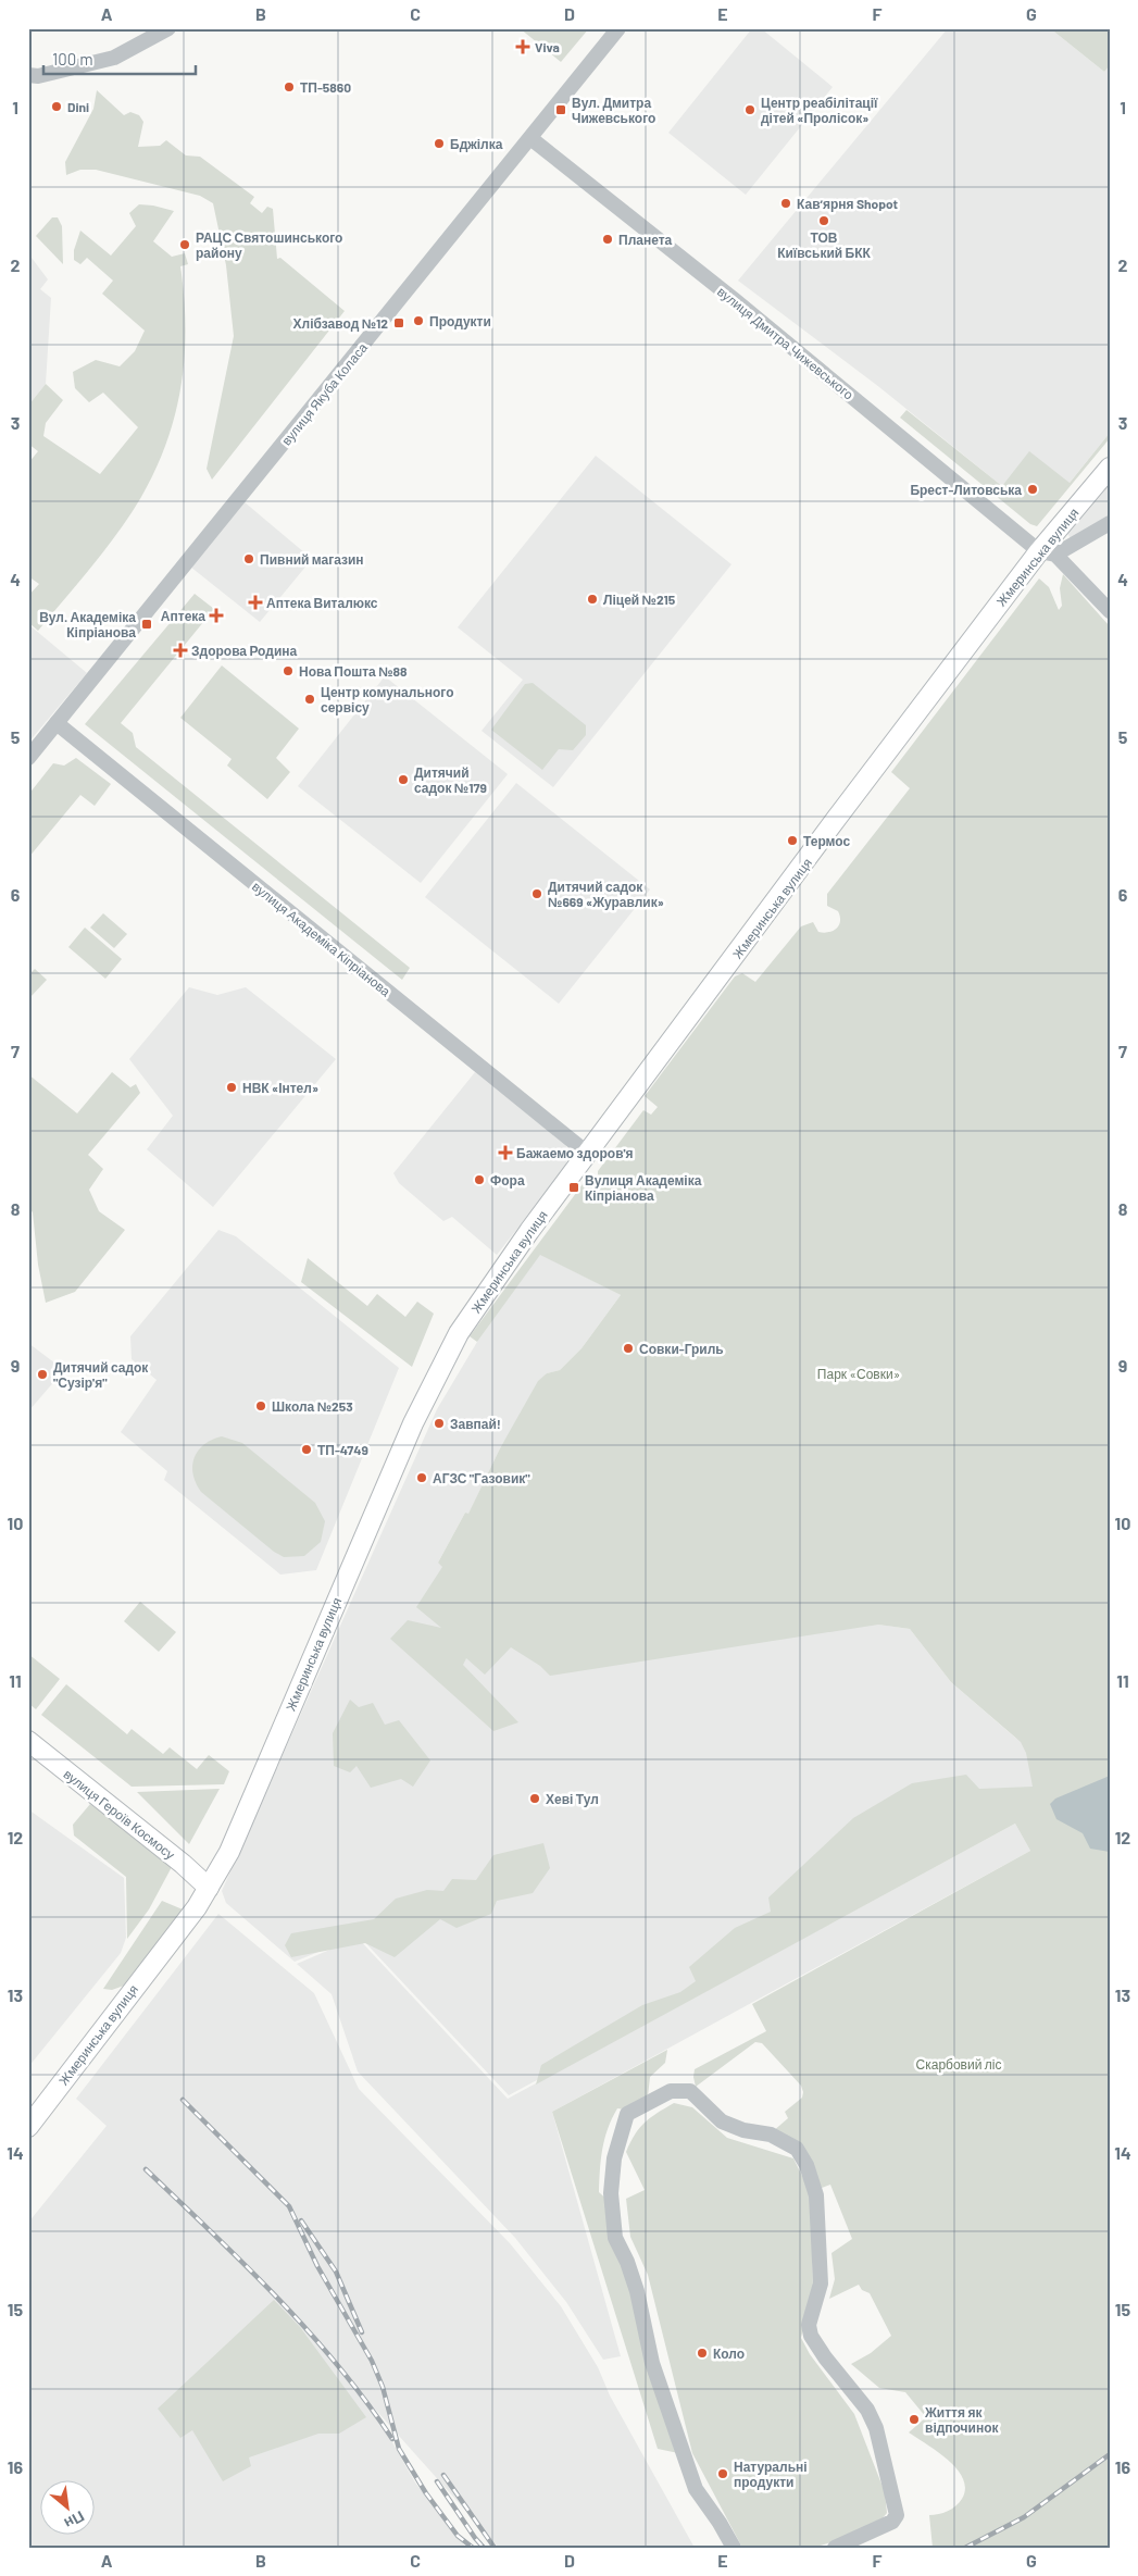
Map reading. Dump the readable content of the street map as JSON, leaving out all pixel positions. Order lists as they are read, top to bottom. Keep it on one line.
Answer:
{"streets":{"main road":["Жмеринська вулиця","вулиця Героїв Космосу"],"street":["вулиця Дмитра Чижевського","вулиця Якуба Коласа","вулиця Академіка Кіпріанова"]},"crossings":[["вулиця Дмитра Чижевського","вулиця Якуба Коласа"],["вулиця Дмитра Чижевського","Жмеринська вулиця"],["вулиця Якуба Коласа","вулиця Академіка Кіпріанова"],["Жмеринська вулиця","вулиця Академіка Кіпріанова"],["Жмеринська вулиця","вулиця Героїв Космосу"]],"parks":["Парк «Совки»","Скарбовий ліс"],"places":{"health":["Viva","Аптека Виталюкс","Аптека","Здорова Родина","Бажаемо здоров'я"],"other":["ТП-5860","Dini","Центр реабілітації дітей «Пролісок»","Бджілка","Кавʼярня Shopot","ТОВ Київський БКК","Планета","РАЦС Святошинського району","Продукти","Брест-Литовська","Пивний магазин","Ліцей №215","Нова Пошта №88","Центр комунального сервісу","Дитячий садок №179","Термос","Дитячий садок №669 «Журавлик»","НВК «Інтел»","Фора","Совки-Гриль","Дитячий садок \"Сузір'я\"","Школа №253","Завпай!","ТП-4749","АГЗС \"Газовик\"","Хеві Тул","Коло","Життя як відпочинок","Натуральні продукти"],"transit":["Вул. Дмитра Чижевського","Хлібзавод №12","Вул. Академіка Кіпріанова","Вулиця Академіка Кіпріанова"]},"scale_bar":"100 m","north":"bottom right","grid":{"columns":["A","B","C","D","E","F","G"],"rows":["1","2","3","4","5","6","7","8","9","10","11","12","13","14","15","16"]}}
